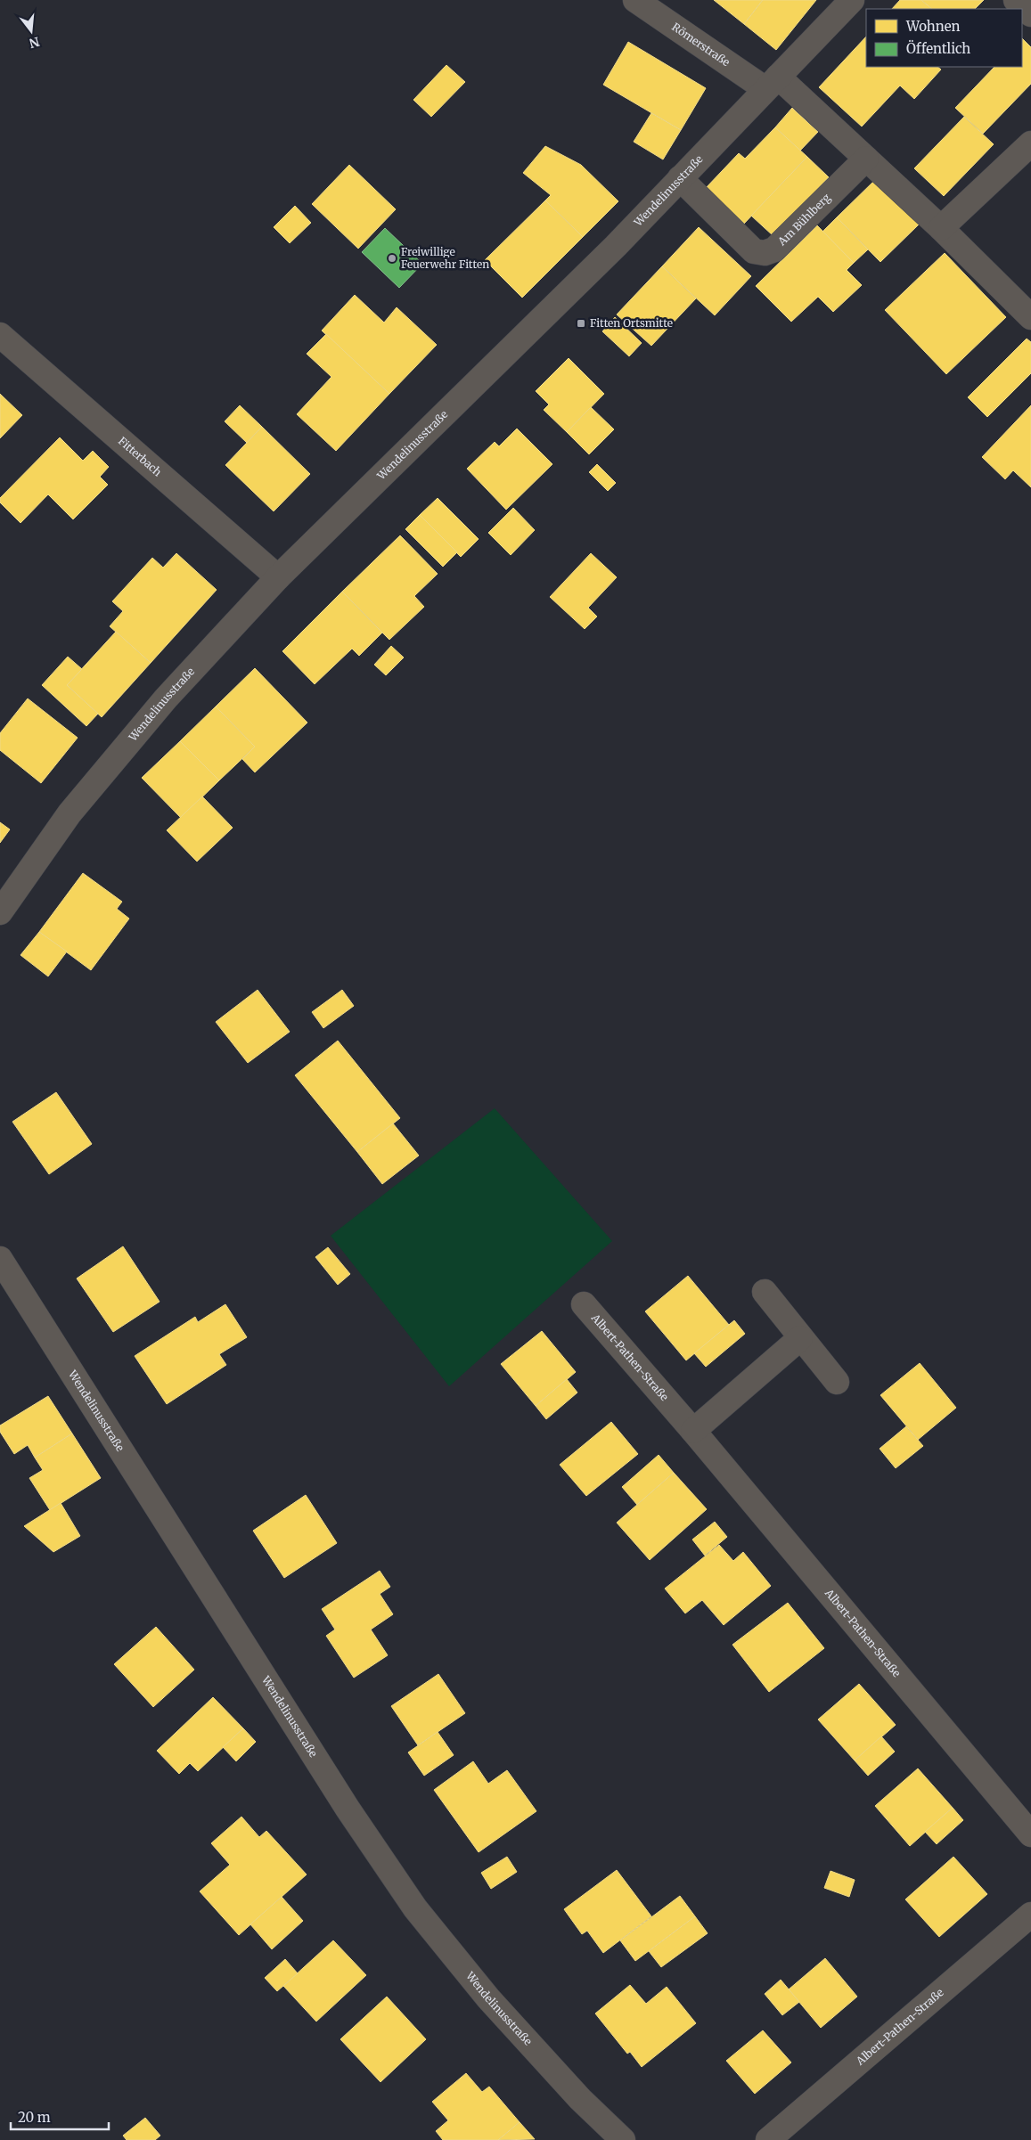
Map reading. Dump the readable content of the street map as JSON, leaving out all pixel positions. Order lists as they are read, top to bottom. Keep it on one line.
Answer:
{"streets":{"street":["Römerstraße","Wendelinusstraße","Am Bühlberg","Fitterbach","Albert-Pathen-Straße"]},"crossings":[["Römerstraße","Wendelinusstraße"],["Wendelinusstraße","Am Bühlberg"],["Wendelinusstraße","Fitterbach"]],"places":{"other":["Freiwillige Feuerwehr Fitten"],"transit":["Fitten Ortsmitte"]},"legend":["Wohnen","Öffentlich"],"scale_bar":"20 m","north":"bottom"}
